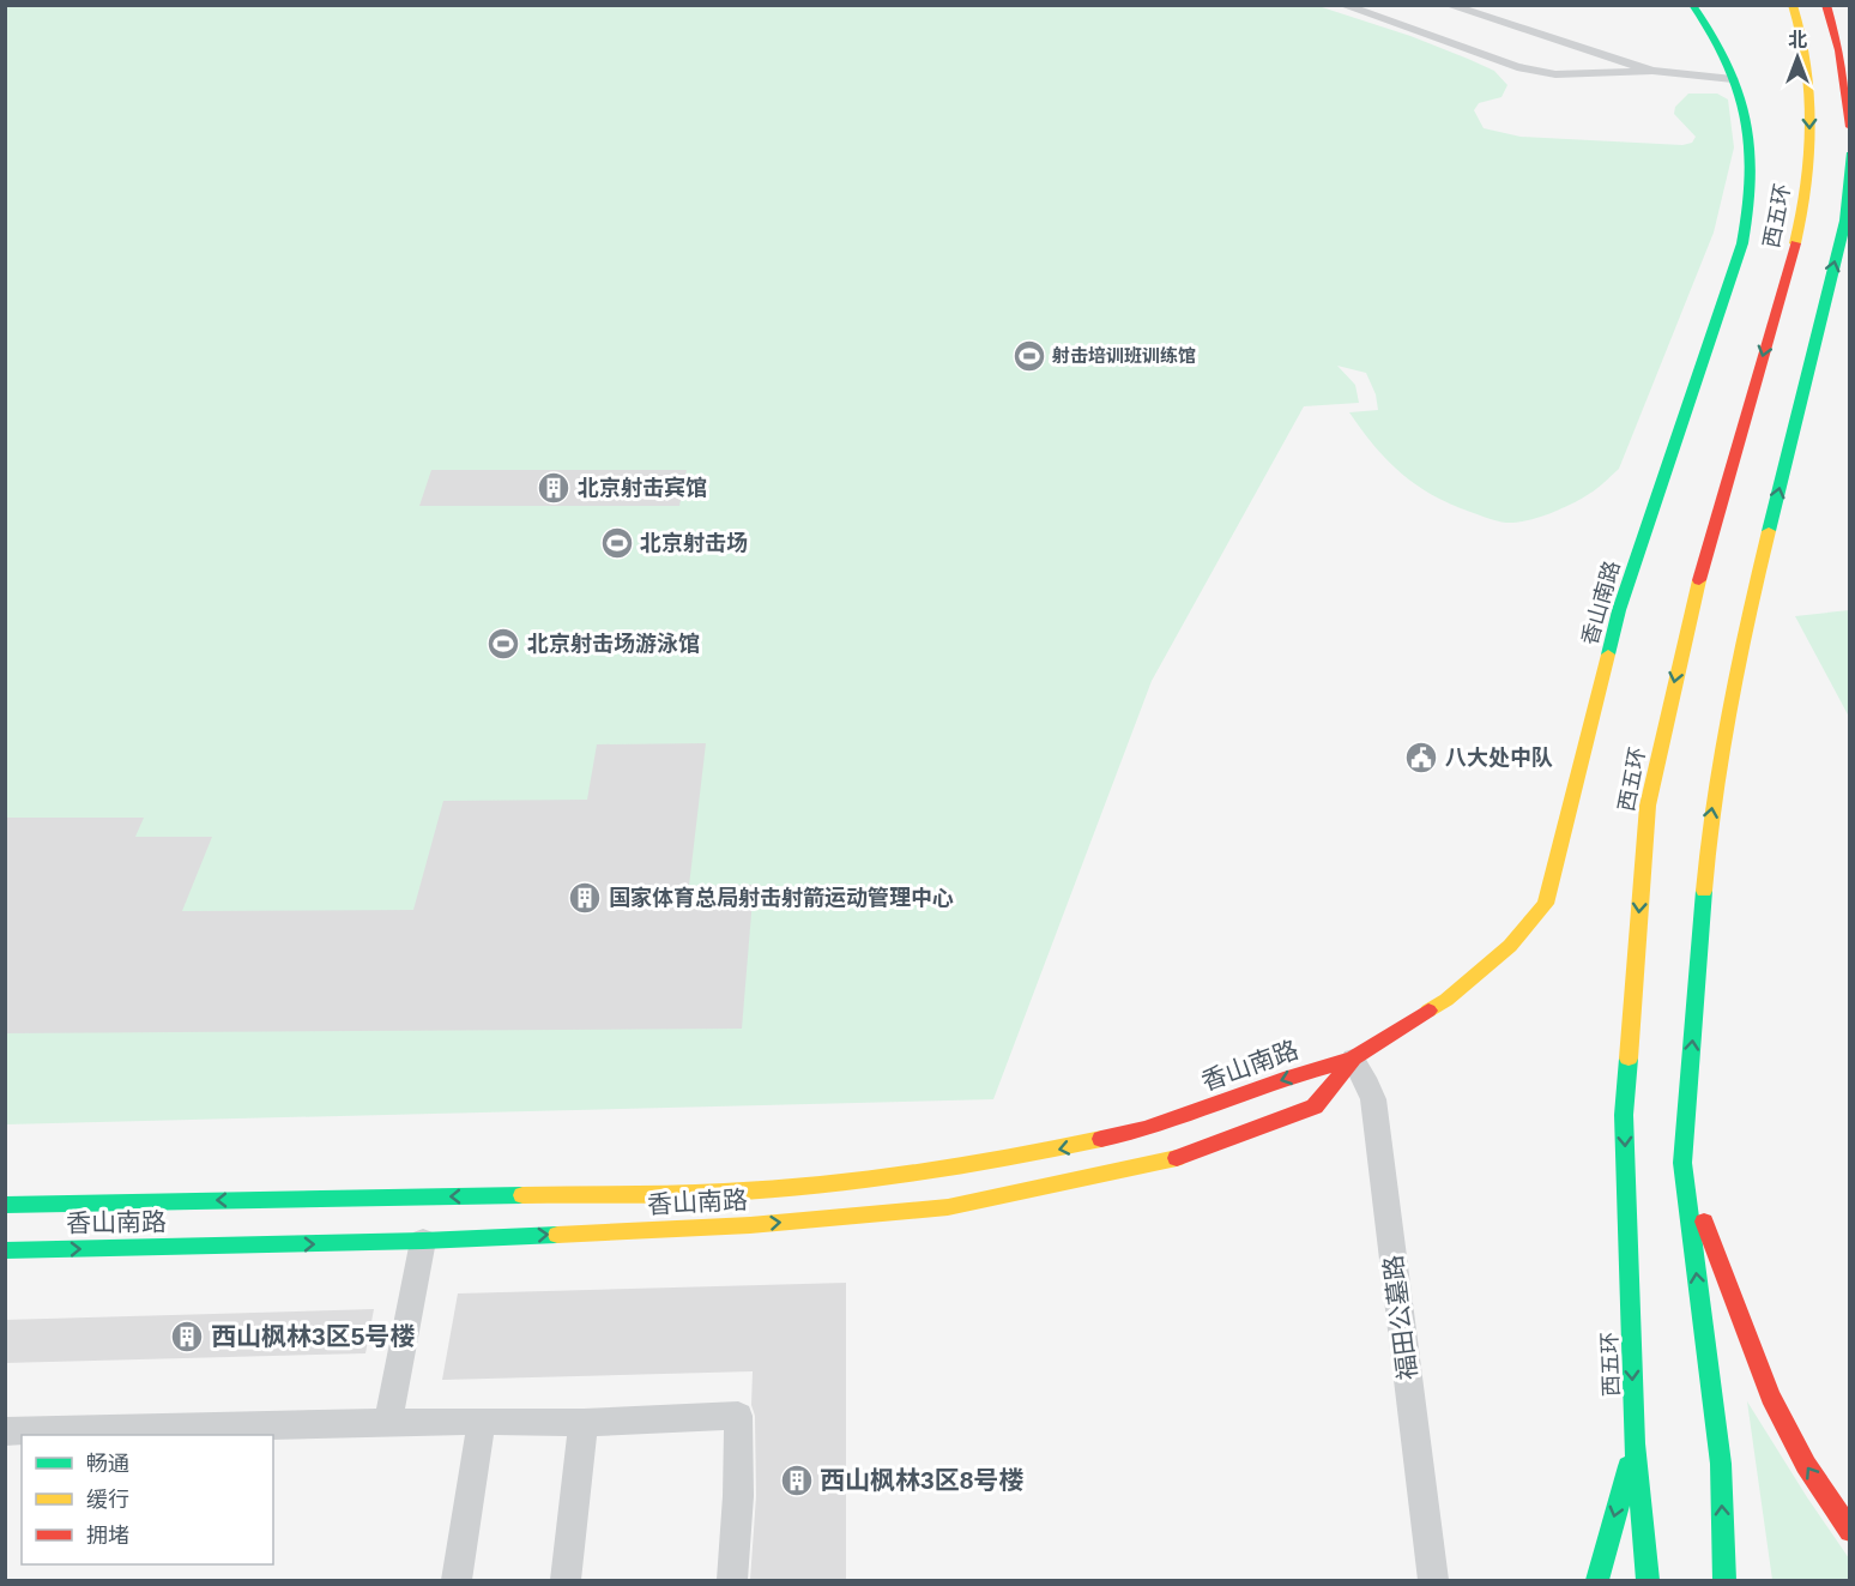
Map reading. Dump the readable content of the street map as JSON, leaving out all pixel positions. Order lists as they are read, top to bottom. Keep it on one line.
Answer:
{"streets":{"main road":["西五环","香山南路"],"street":["福田公墓路"]},"crossings":[["香山南路","福田公墓路"]],"places":{"sports":["射击培训班训练馆","北京射击场","北京射击场游泳馆"],"building":["北京射击宾馆","国家体育总局射击射箭运动管理中心","西山枫林3区5号楼","西山枫林3区8号楼"],"public building":["八大处中队"]},"legend":["畅通","缓行","拥堵"],"north":"top"}
